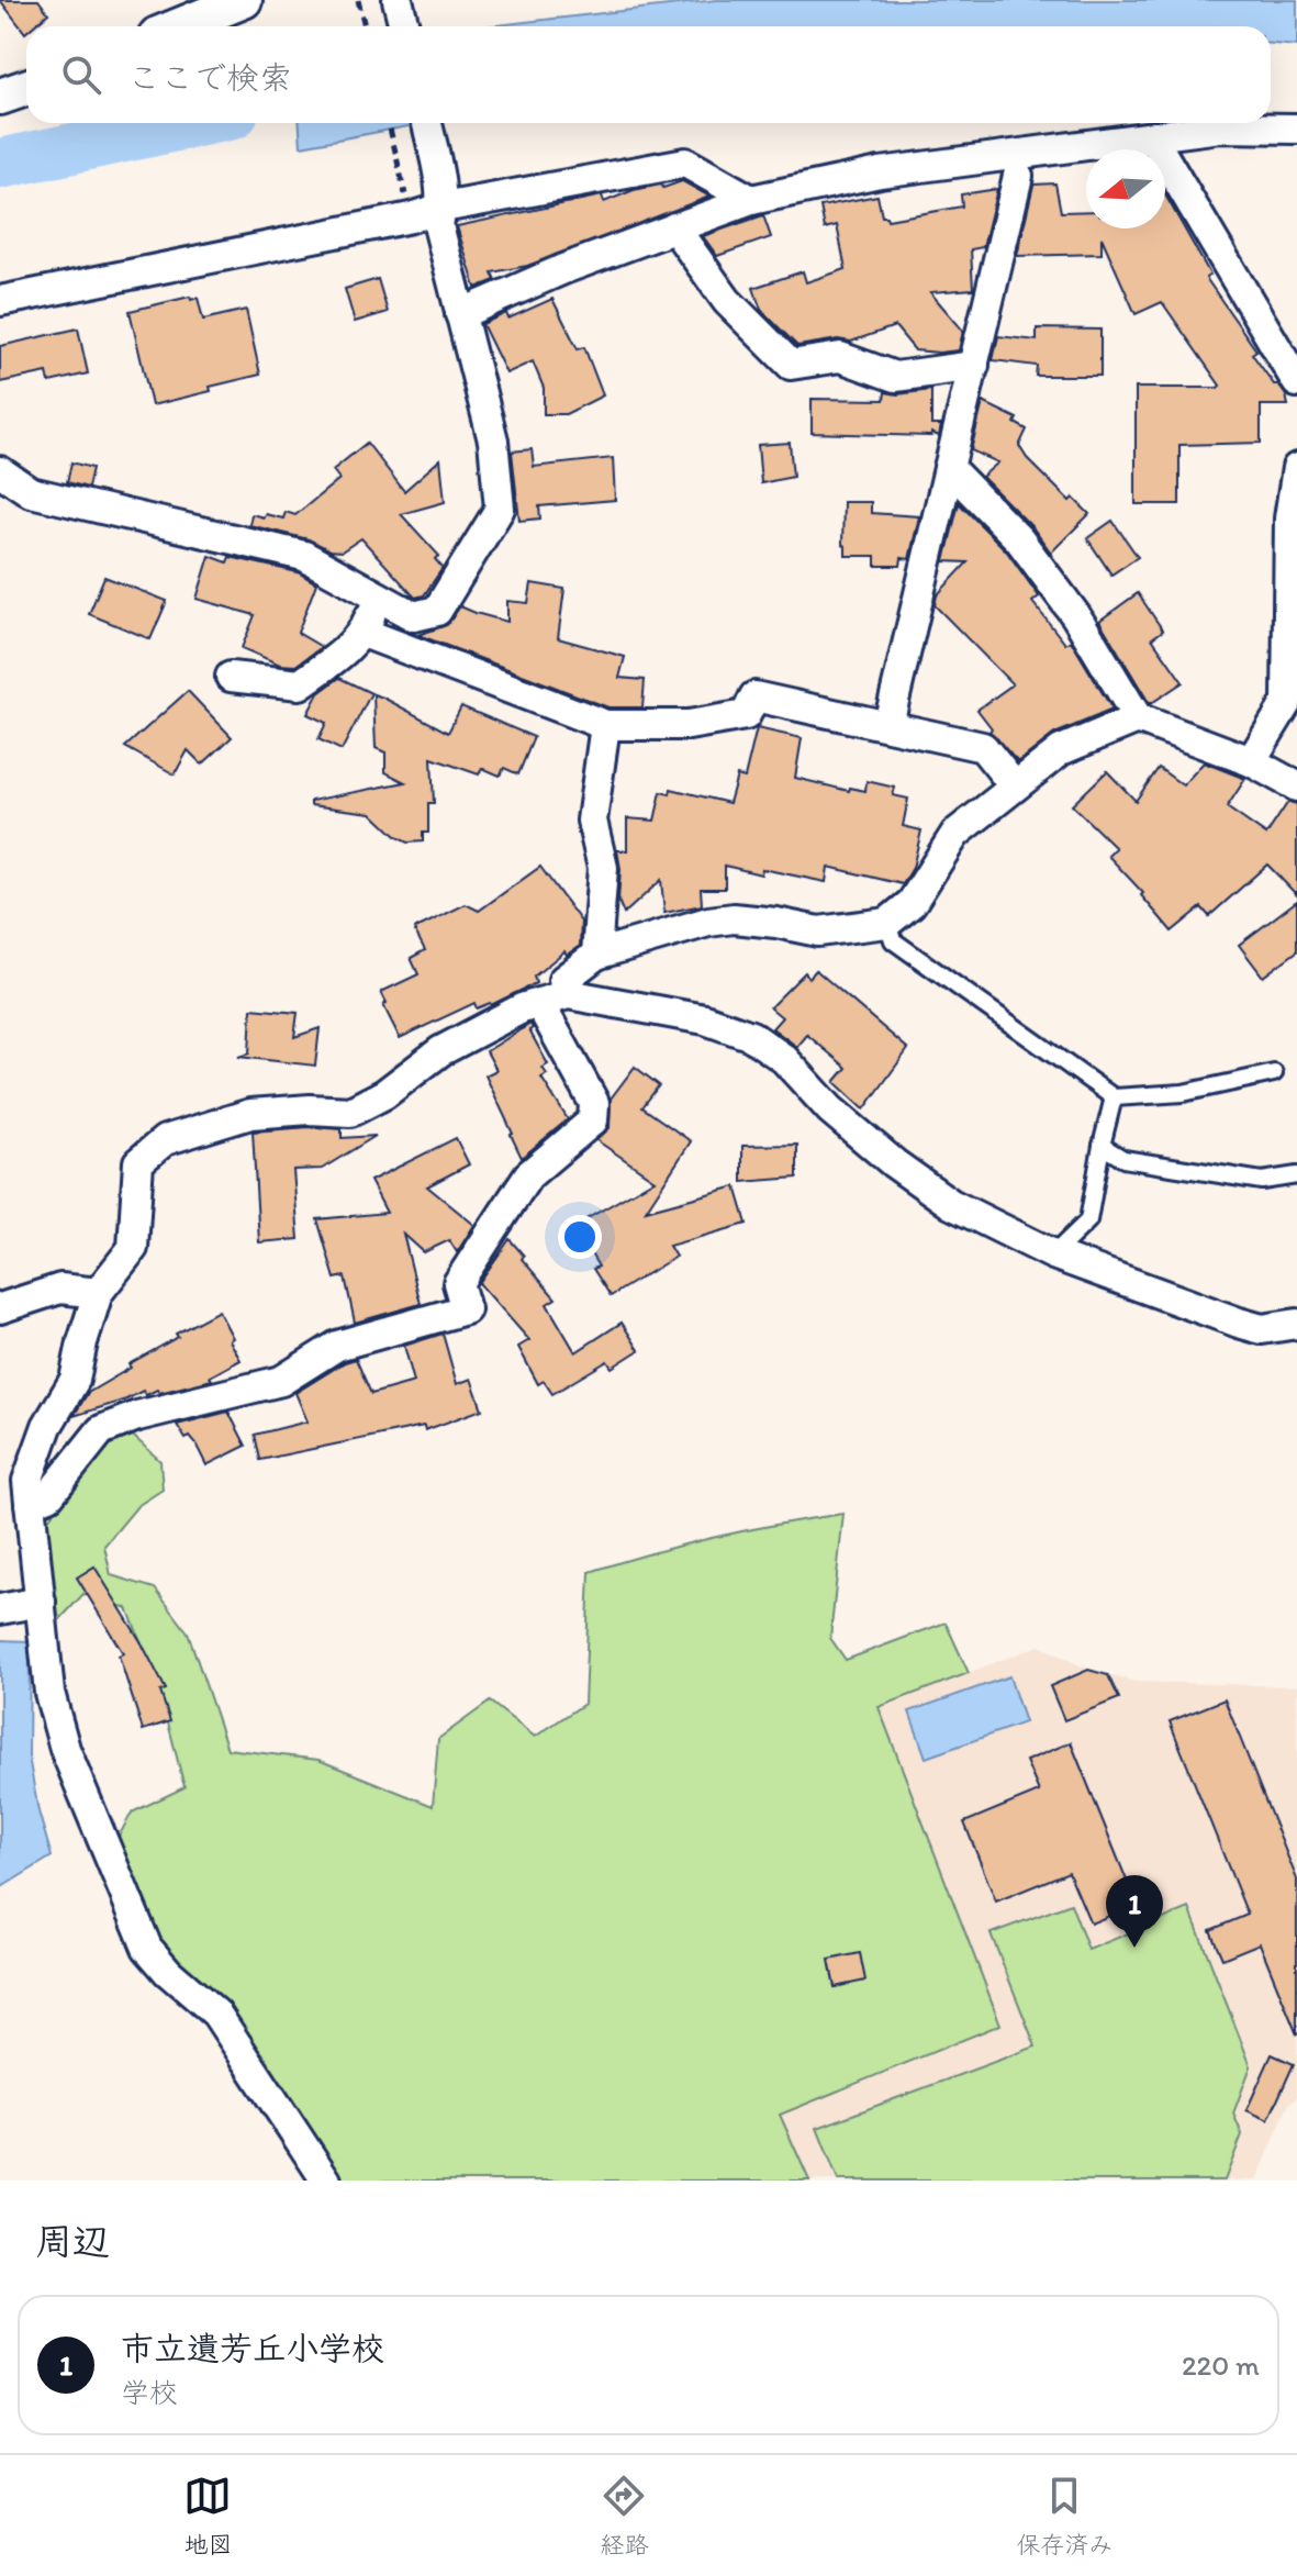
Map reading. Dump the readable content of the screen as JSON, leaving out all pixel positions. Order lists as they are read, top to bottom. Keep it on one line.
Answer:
{"north":"left","page":{"search":"ここで検索","pins":"1","heading":"周辺","list":[{"mark":"1","name":"市立遺芳丘小学校","note":"学校","value":"220 m"}],"nav":["地図","経路","保存済み"]}}
